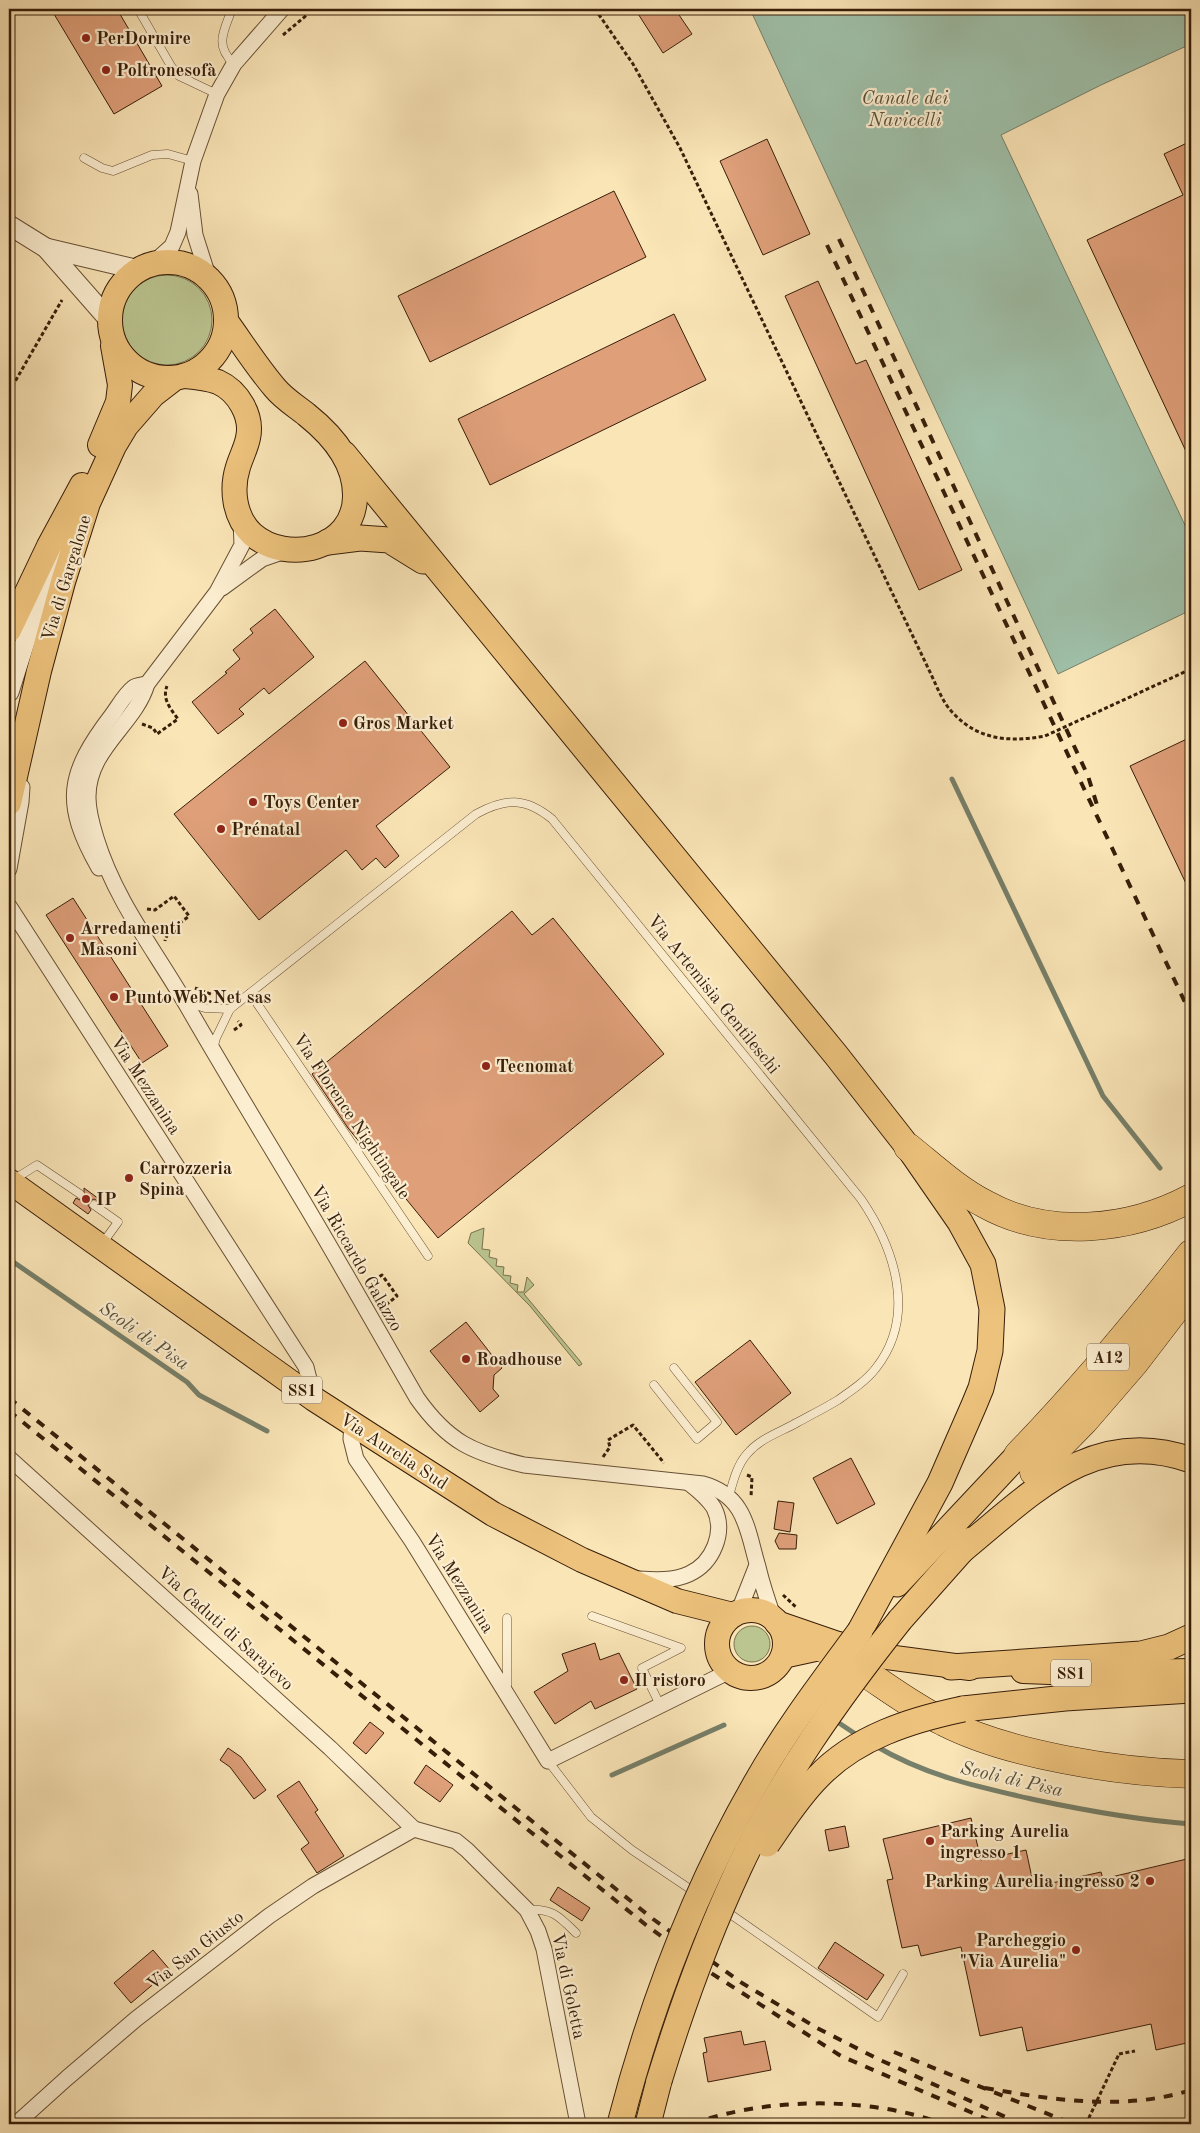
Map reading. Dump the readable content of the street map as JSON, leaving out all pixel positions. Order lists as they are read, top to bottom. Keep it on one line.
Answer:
{"streets":{"highway":["A12"],"main road":["Via di Gargalone","SS1","Via Aurelia Sud"],"street":["Via Mezzanina","Via Riccardo Galazzo","Via Caduti di Sarajevo","Via San Giusto","Via di Goletta"],"lane":["Via Artemisia Gentileschi","Via Florence Nightingale"]},"crossings":[["Via Artemisia Gentileschi","Via Florence Nightingale"],["Via Artemisia Gentileschi","Via Riccardo Galazzo"],["Via Mezzanina","Via Aurelia Sud"],["SS1","Via Aurelia Sud"],["Via Caduti di Sarajevo","Via San Giusto"],["Via Caduti di Sarajevo","Via di Goletta"],["Via San Giusto","Via di Goletta"]],"water":["Canale dei Navicelli","Scoli di Pisa"],"places":["PerDormire","Poltronesofà","Gros Market","Toys Center","Prénatal","Arredamenti Masoni","PuntoWeb.Net sas","Tecnomat","Carrozzeria Spina","IP","Roadhouse","Il ristoro","Parking Aurelia ingresso 1","Parking Aurelia ingresso 2","Parcheggio \"Via Aurelia\""]}
